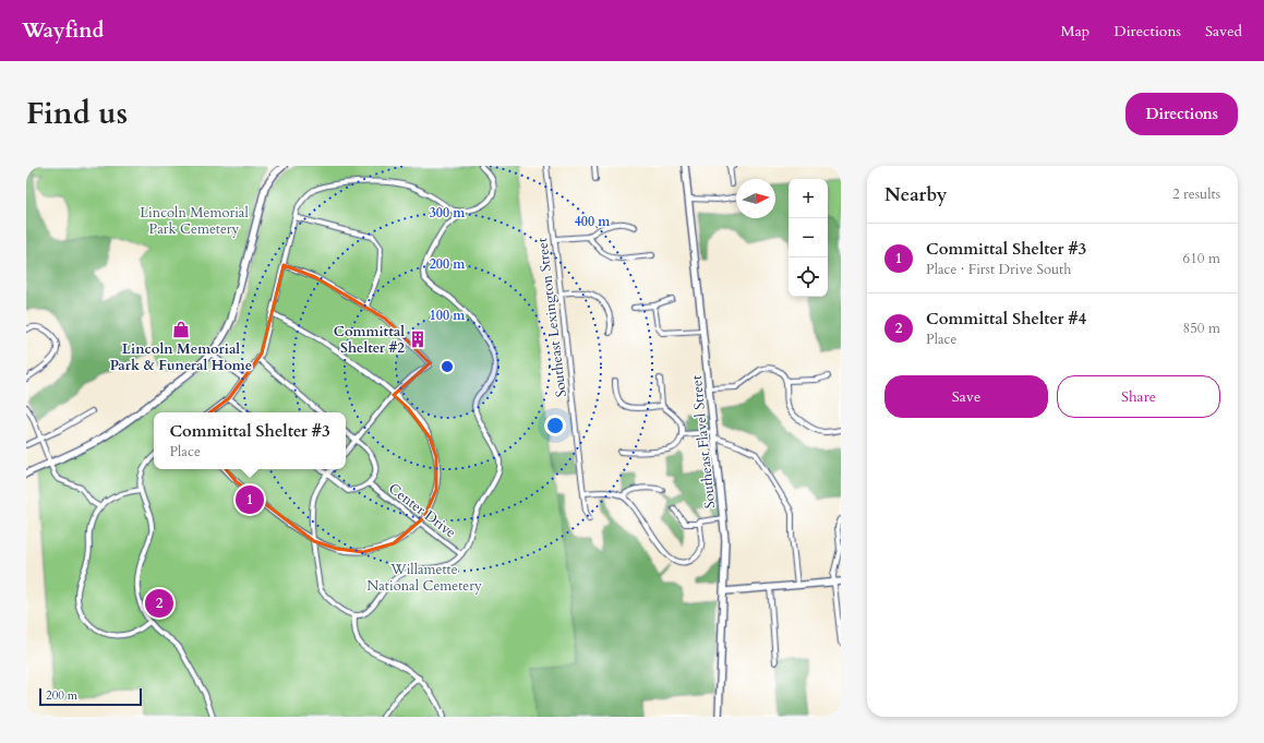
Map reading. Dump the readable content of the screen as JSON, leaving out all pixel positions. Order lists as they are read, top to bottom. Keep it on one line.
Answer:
{"streets":{"street":["Southeast Lexington Street","Southeast Flavel Street","Center Drive"]},"parks":["Lincoln Memorial Park Cemetery","Willamette National Cemetery"],"places":{"shop":["Lincoln Memorial Park & Funeral Home"],"building":["Committal Shelter #2"]},"scale_bar":"200 m","north":"right","page":{"header":"Wayfind","nav":["Map","Directions","Saved"],"title":"Find us","buttons":["Directions",["Save","Share"]],"heading":["Nearby","2 results"],"map_buttons":["+","−"],"list":[{"mark":"1","name":"Committal Shelter #3","note":"Place · First Drive South","value":"610 m"},{"mark":"2","name":"Committal Shelter #4","note":"Place","value":"850 m"}],"popup":["Committal Shelter #3","Place"],"pins":["1","2"],"scale":"200 m"},"rings":["300 m","400 m","200 m","100 m"]}
